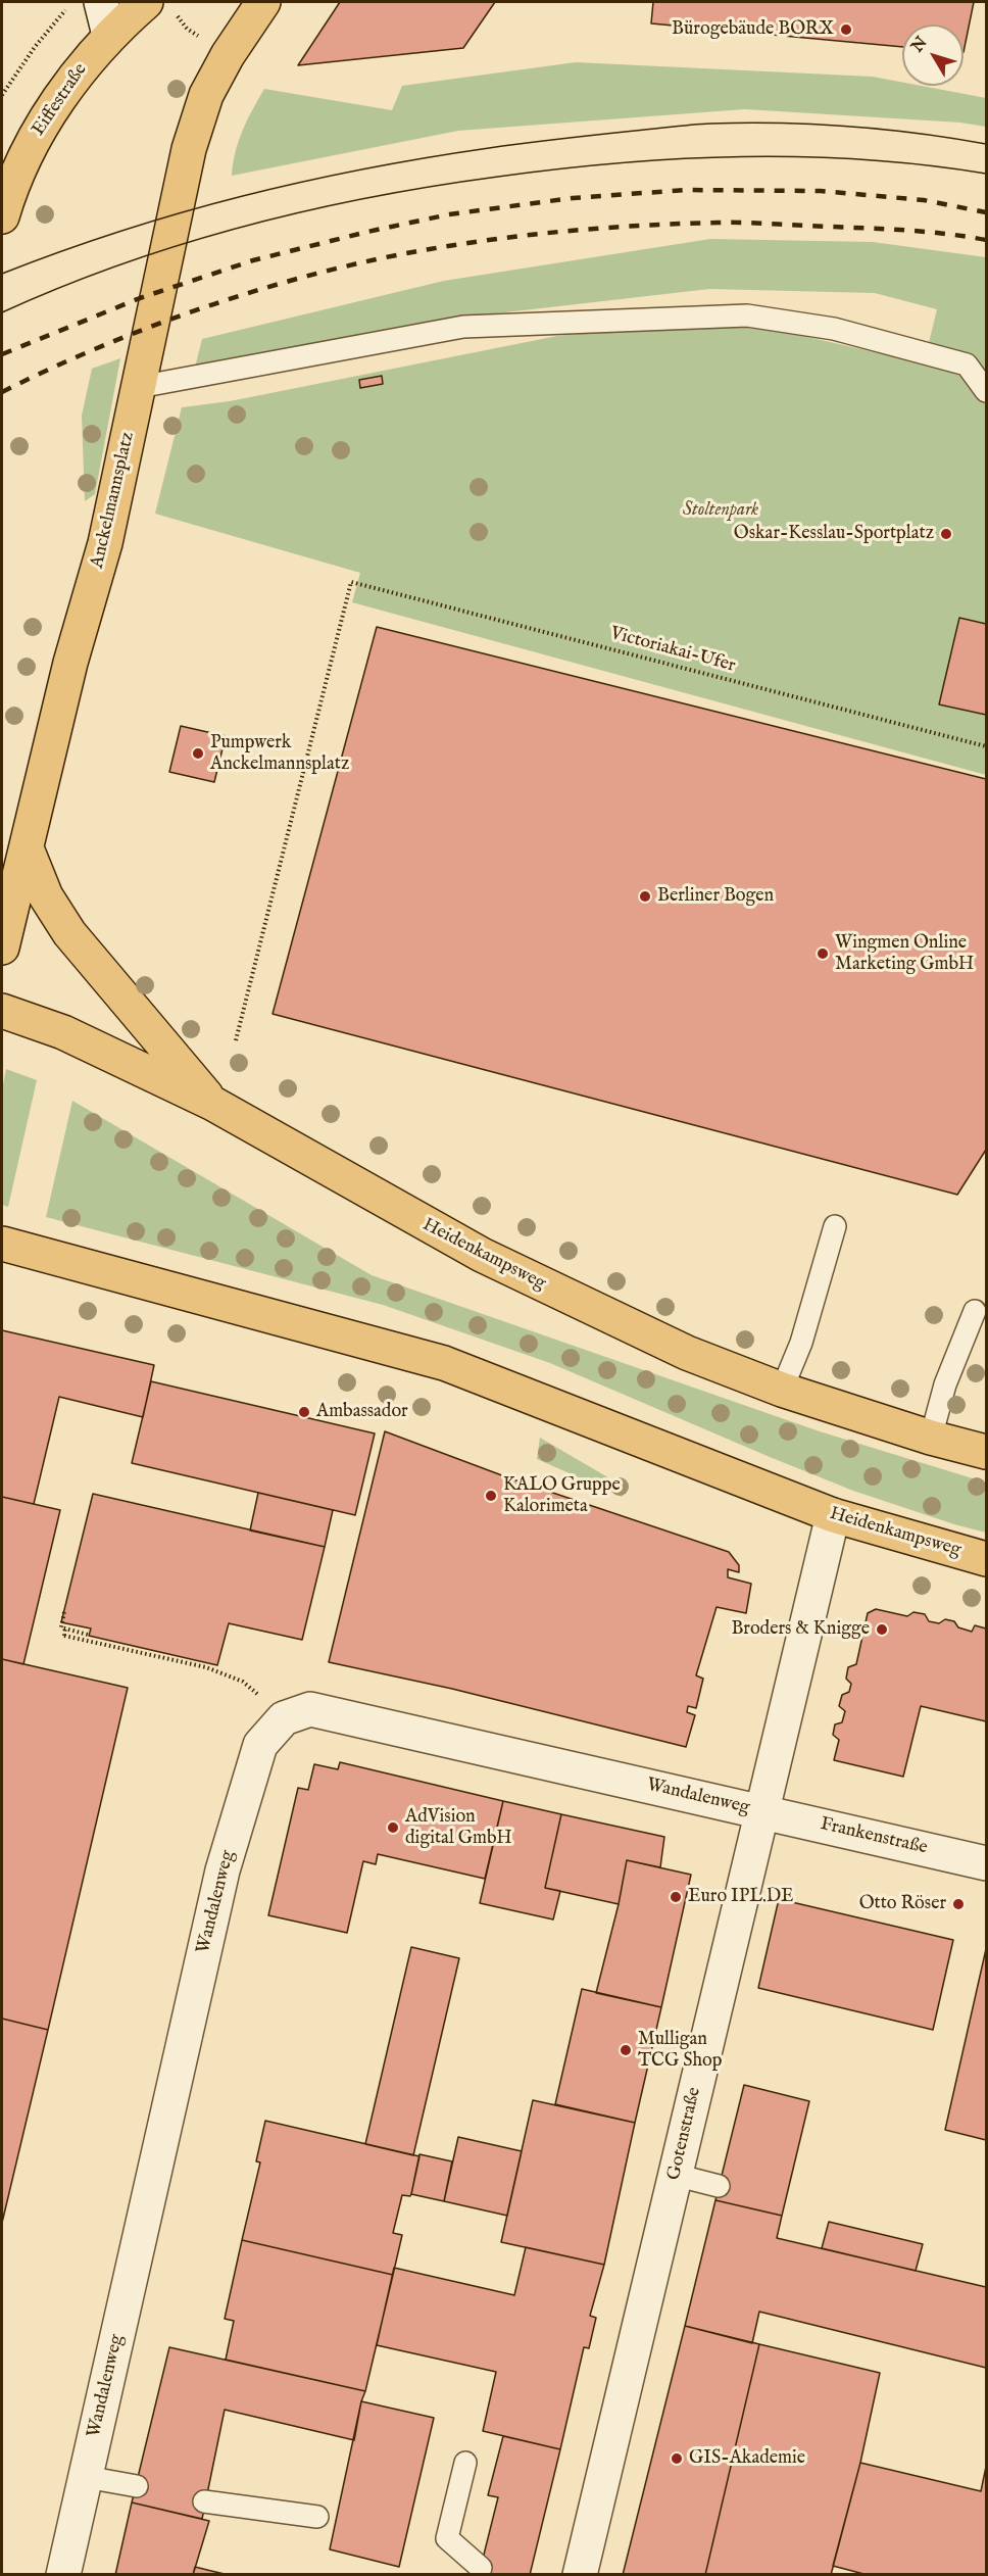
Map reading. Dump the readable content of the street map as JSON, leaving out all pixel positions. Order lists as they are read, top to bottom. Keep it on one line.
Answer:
{"streets":{"main road":["Eiffestraße","Anckelmannsplatz","Heidenkampsweg"],"street":["Wandalenweg","Frankenstraße","Gotenstraße"],"path":["Victoriakai-Ufer"]},"crossings":[["Heidenkampsweg","Gotenstraße"],["Wandalenweg","Frankenstraße"],["Wandalenweg","Gotenstraße"],["Frankenstraße","Gotenstraße"]],"parks":["Stoltenpark"],"places":["Bürogebäude BORX","Oskar-Kesslau-Sportplatz","Pumpwerk Anckelmannsplatz","Berliner Bogen","Wingmen Online Marketing GmbH","Ambassador","KALO Gruppe Kalorimeta","Broders & Knigge","AdVision digital GmbH","Euro IPL.DE","Otto Röser","Mulligan TCG Shop","GIS-Akademie"],"north":"top left"}
